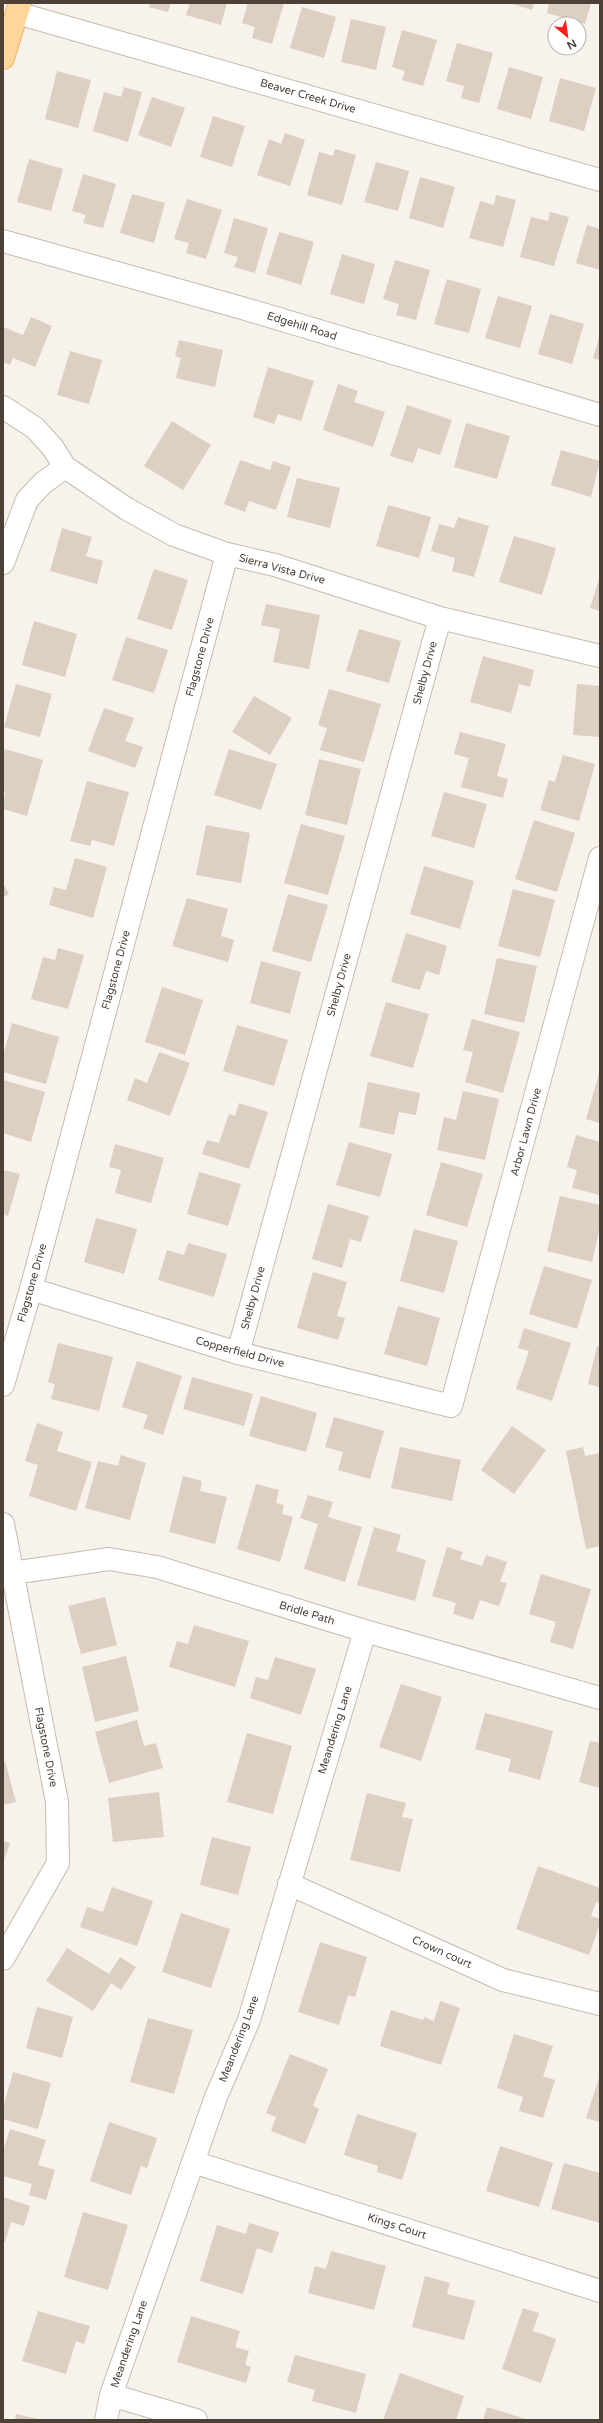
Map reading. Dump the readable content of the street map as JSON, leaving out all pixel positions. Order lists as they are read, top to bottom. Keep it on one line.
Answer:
{"streets":{"street":["Beaver Creek Drive","Edgehill Road","Sierra Vista Drive","Flagstone Drive","Shelby Drive","Arbor Lawn Drive","Copperfield Drive","Bridle Path","Meandering Lane","Crown court","Kings Court"]},"crossings":[["Sierra Vista Drive","Flagstone Drive"],["Sierra Vista Drive","Shelby Drive"],["Flagstone Drive","Copperfield Drive"],["Flagstone Drive","Bridle Path"],["Shelby Drive","Copperfield Drive"],["Arbor Lawn Drive","Copperfield Drive"],["Bridle Path","Meandering Lane"],["Meandering Lane","Crown court"],["Meandering Lane","Kings Court"]],"north":"bottom right"}
